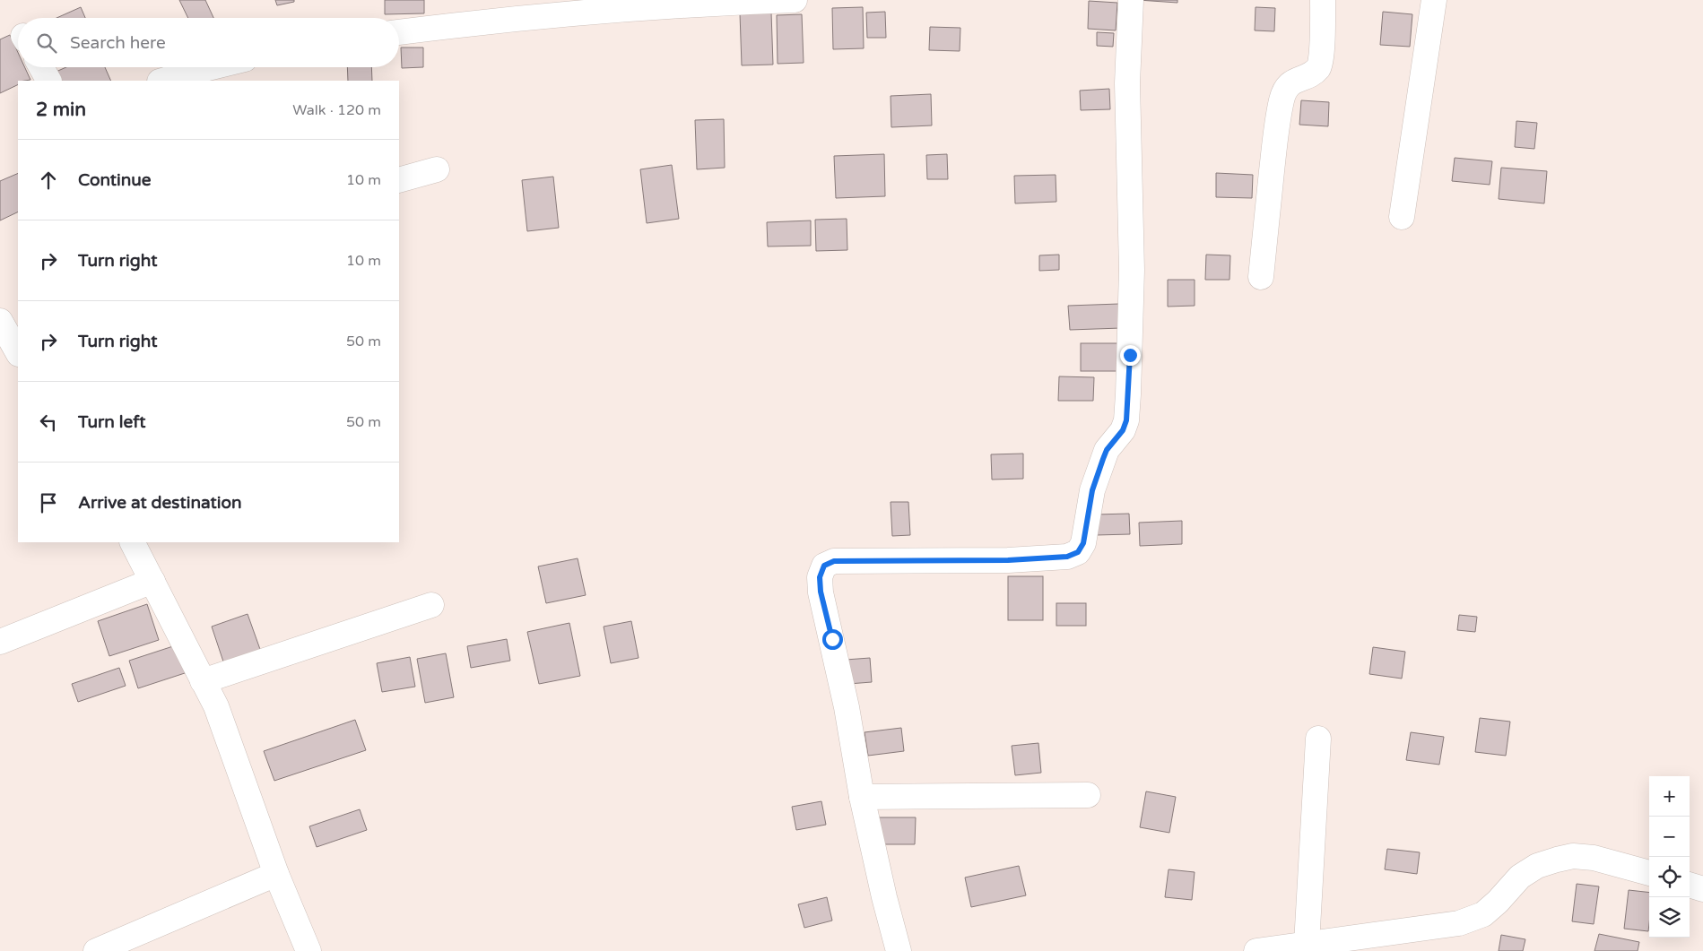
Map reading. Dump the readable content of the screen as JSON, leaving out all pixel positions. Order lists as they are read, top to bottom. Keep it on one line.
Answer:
{"page":{"search":"Search here","heading":["2 min","Walk · 120 m"],"list":[["Continue","10 m"],["Turn right","10 m"],["Turn right","50 m"],["Turn left","50 m"],"Arrive at destination"],"map_buttons":["+","−"]}}
